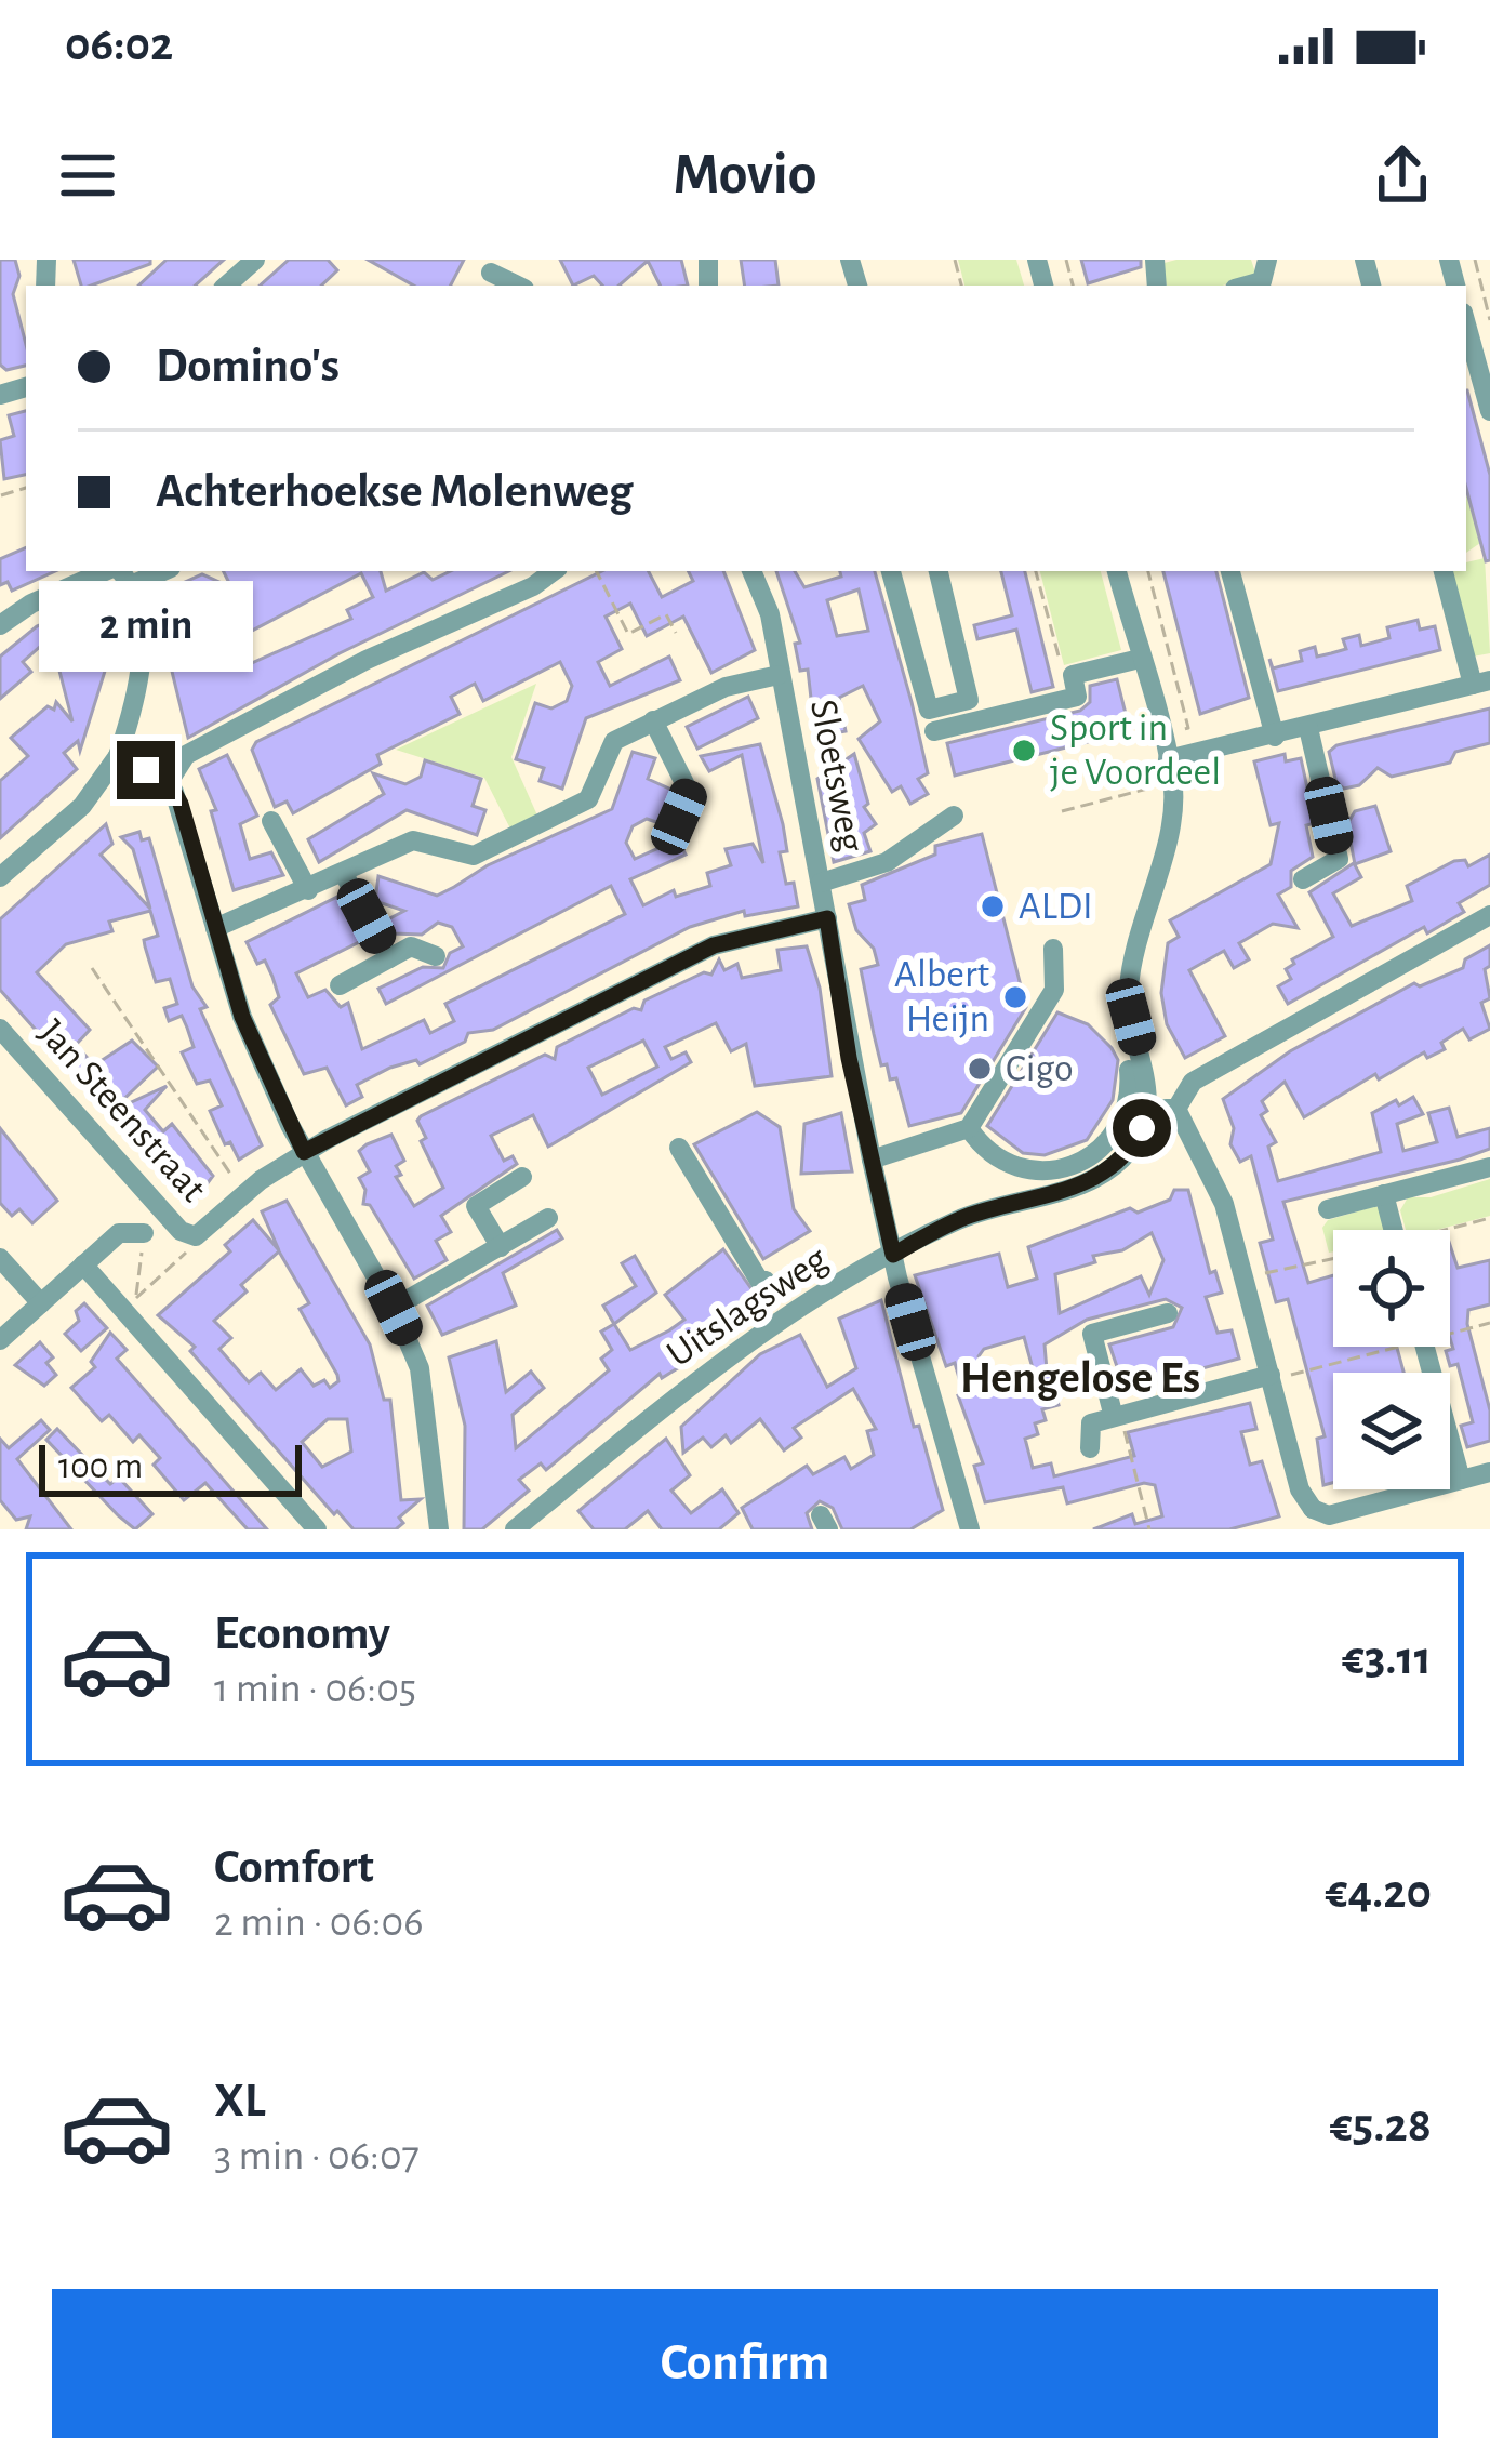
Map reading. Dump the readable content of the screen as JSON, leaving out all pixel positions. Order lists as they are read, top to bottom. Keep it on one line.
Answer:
{"streets":{"street":["Sloetsweg","Jan Steenstraat","Uitslagsweg"]},"crossings":[["Sloetsweg","Uitslagsweg"]],"districts":["Hengelose Es"],"places":["Sport in je Voordeel","ALDI","Albert Heijn","Cigo"],"scale_bar":"100 m","page":{"status":"06:02","header":"Movio","banner":["Domino's","Achterhoekse Molenweg"],"bubble":"2 min","scale":"100 m","list":[{"name":"Economy","note":"1 min · 06:05","value":"€3.11"},{"name":"Comfort","note":"2 min · 06:06","value":"€4.20"},{"name":"XL","note":"3 min · 06:07","value":"€5.28"}],"buttons":"Confirm"}}
